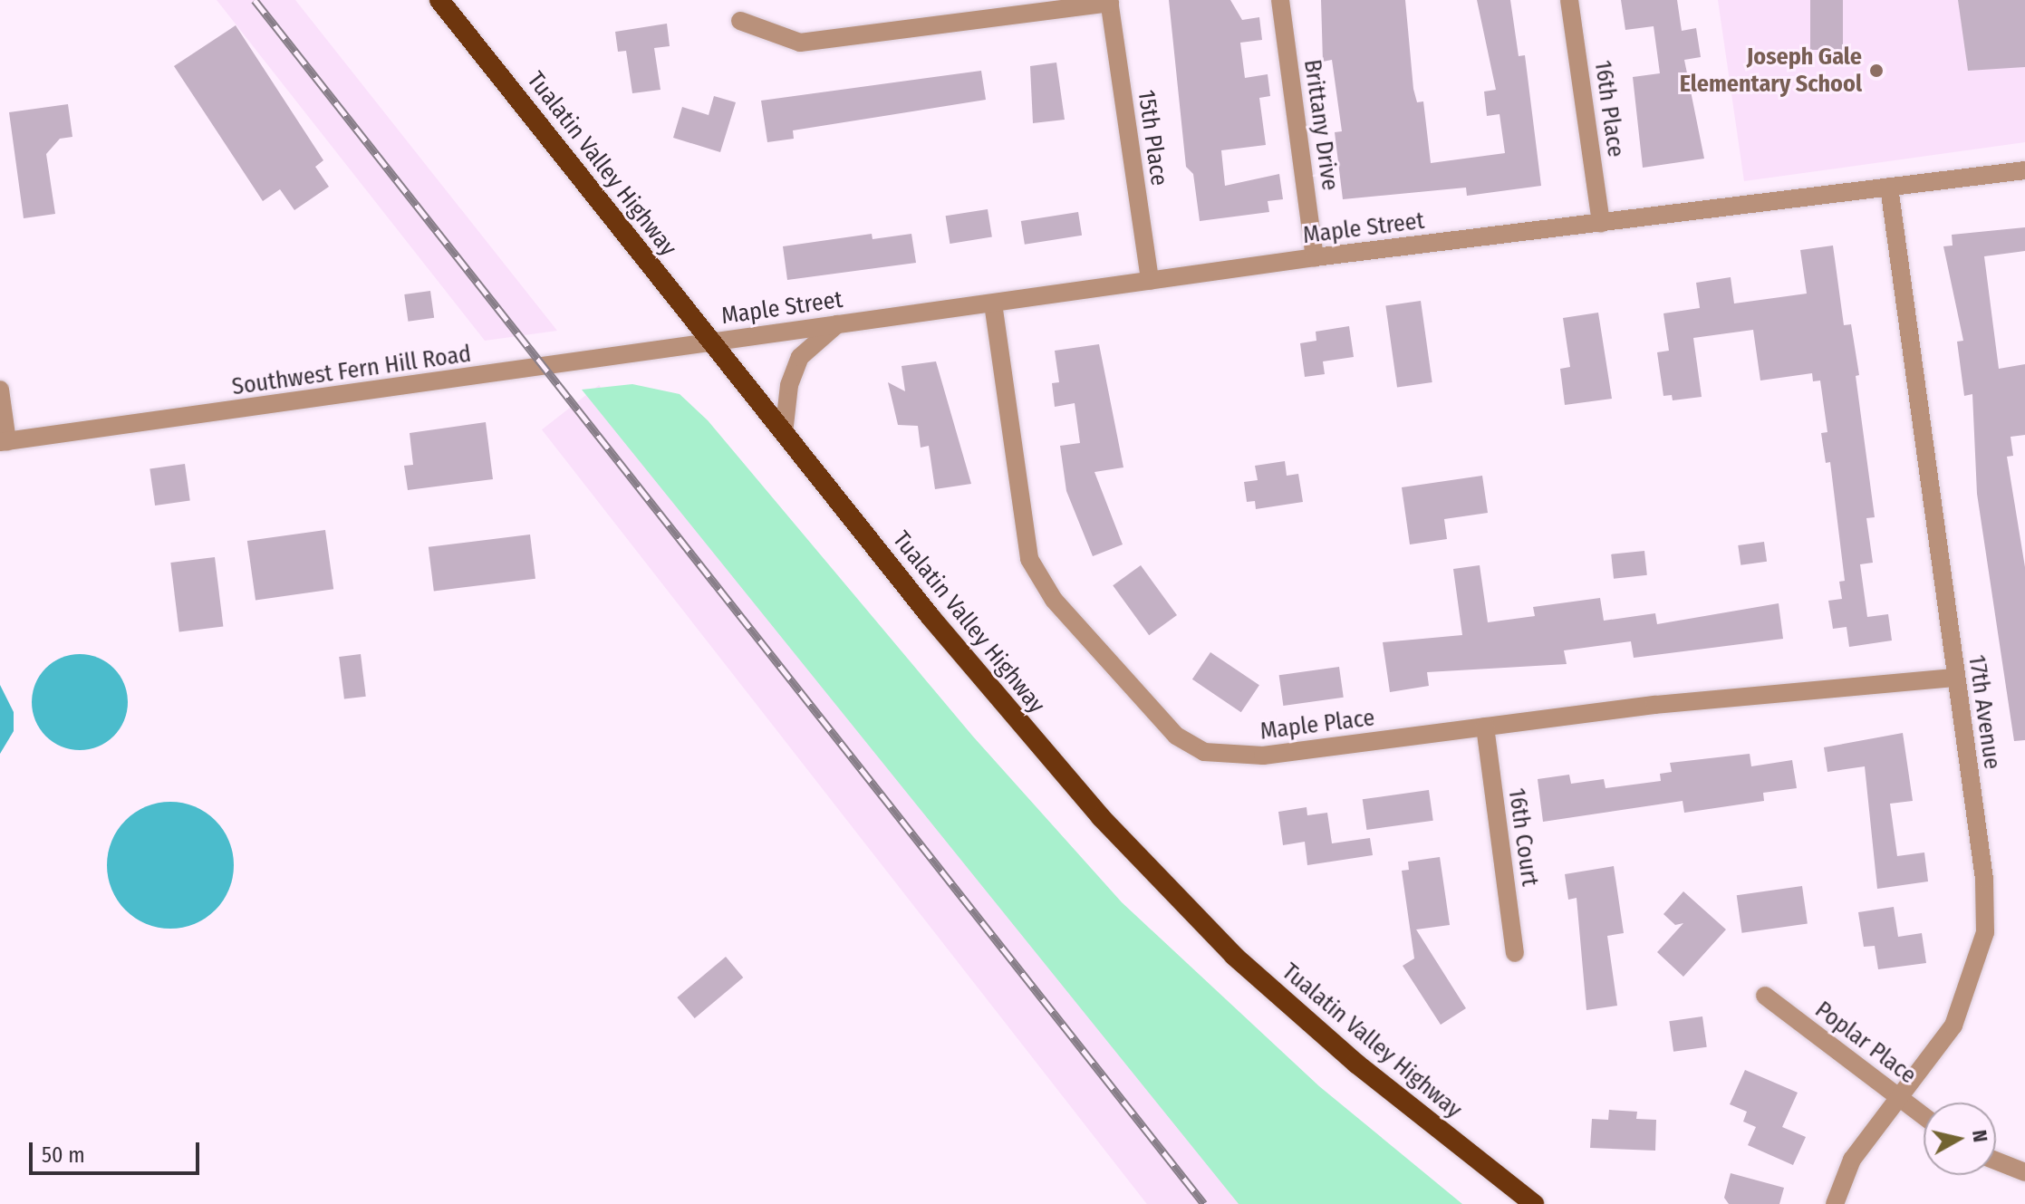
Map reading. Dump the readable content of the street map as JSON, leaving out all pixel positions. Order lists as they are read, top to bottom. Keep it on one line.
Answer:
{"streets":{"highway":["Tualatin Valley Highway"],"street":["16th Place","Brittany Drive","15th Place","Maple Street","Southwest Fern Hill Road","17th Avenue","Maple Place","16th Court","Poplar Place"]},"crossings":[["16th Place","Maple Street"],["Brittany Drive","Maple Street"],["15th Place","Maple Street"],["Tualatin Valley Highway","Maple Street"],["Tualatin Valley Highway","Southwest Fern Hill Road"],["Maple Street","Southwest Fern Hill Road"],["Maple Street","17th Avenue"],["Maple Street","Maple Place"],["17th Avenue","Maple Place"],["17th Avenue","Poplar Place"],["Maple Place","16th Court"]],"places":["Joseph Gale Elementary School"],"scale_bar":"50 m","north":"right"}
